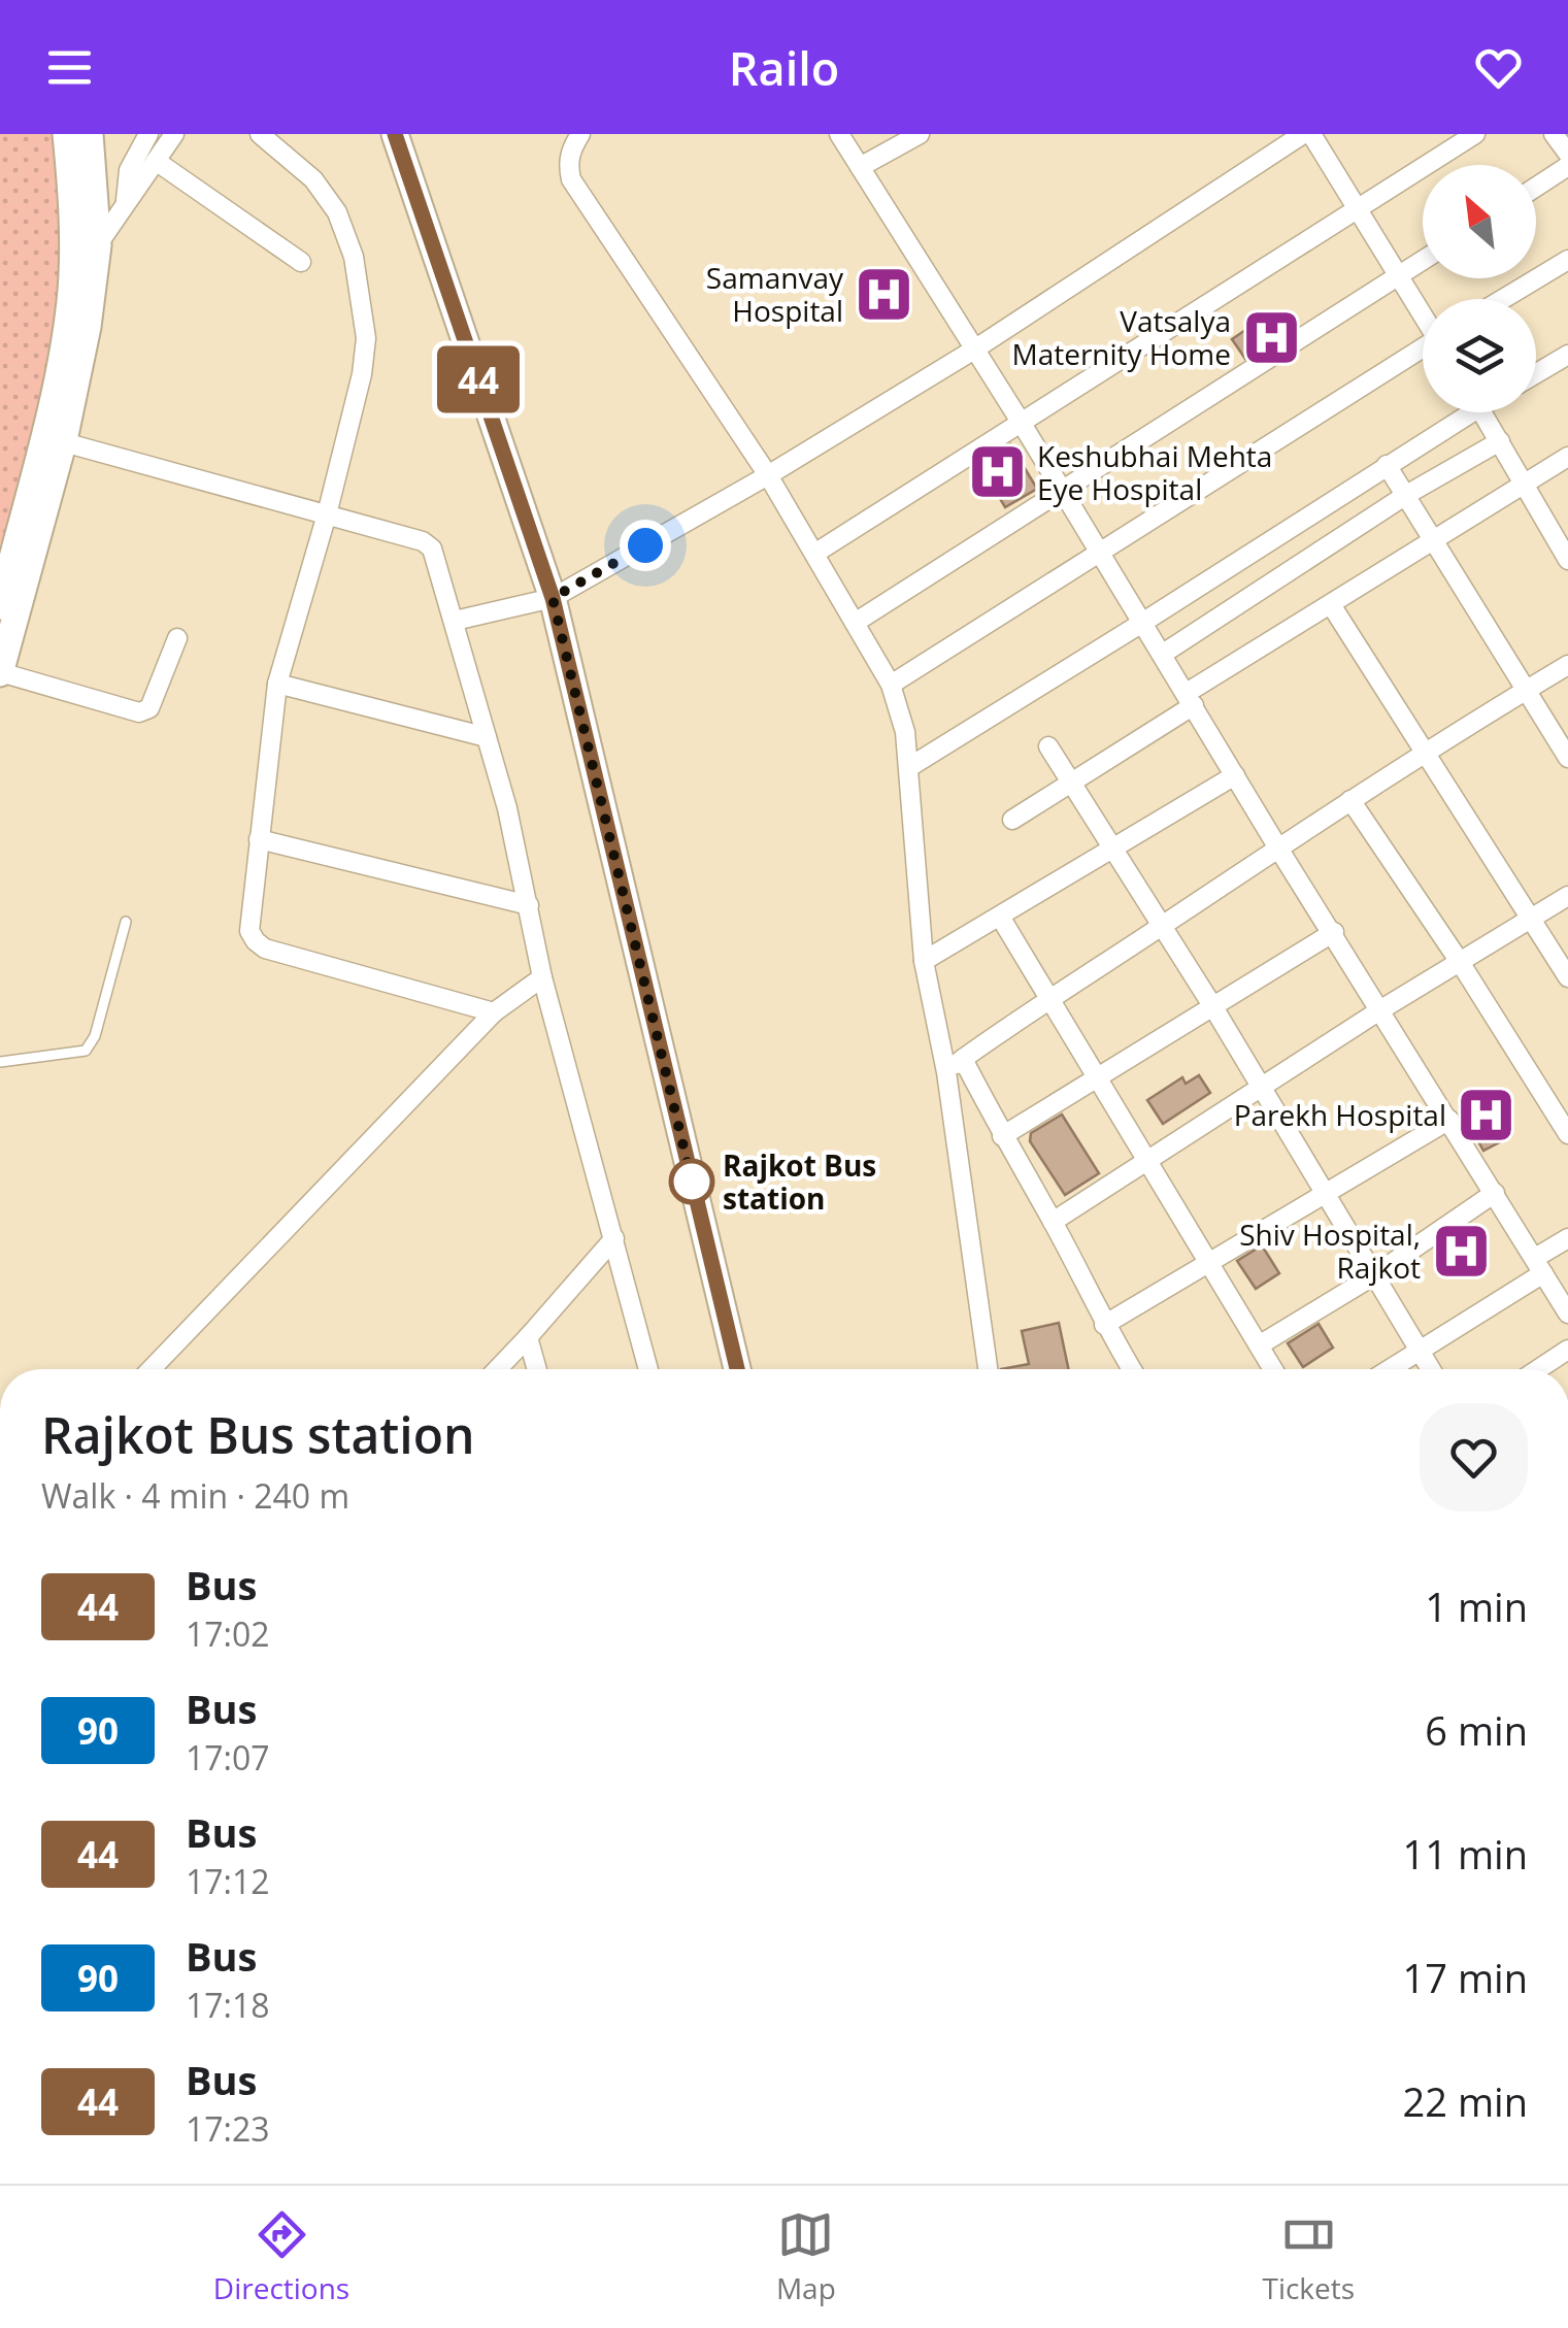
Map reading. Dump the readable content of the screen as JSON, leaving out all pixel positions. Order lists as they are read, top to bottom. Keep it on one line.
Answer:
{"places":{"hospital":["Samanvay Hospital","Vatsalya Maternity Home","Keshubhai Mehta Eye Hospital","Parekh Hospital","Shiv Hospital, Rajkot"],"other":["Rajkot Bus station"]},"lines":["bus line 44"],"north":"top left","page":{"header":"Railo","on_map":"44","heading":["Rajkot Bus station","Walk · 4 min · 240 m"],"list":[{"mark":"44","name":"Bus","note":"17:02","value":"1 min"},{"mark":"90","name":"Bus","note":"17:07","value":"6 min"},{"mark":"44","name":"Bus","note":"17:12","value":"11 min"},{"mark":"90","name":"Bus","note":"17:18","value":"17 min"},{"mark":"44","name":"Bus","note":"17:23","value":"22 min"}],"tabs":["Directions","Map","Tickets"]}}
